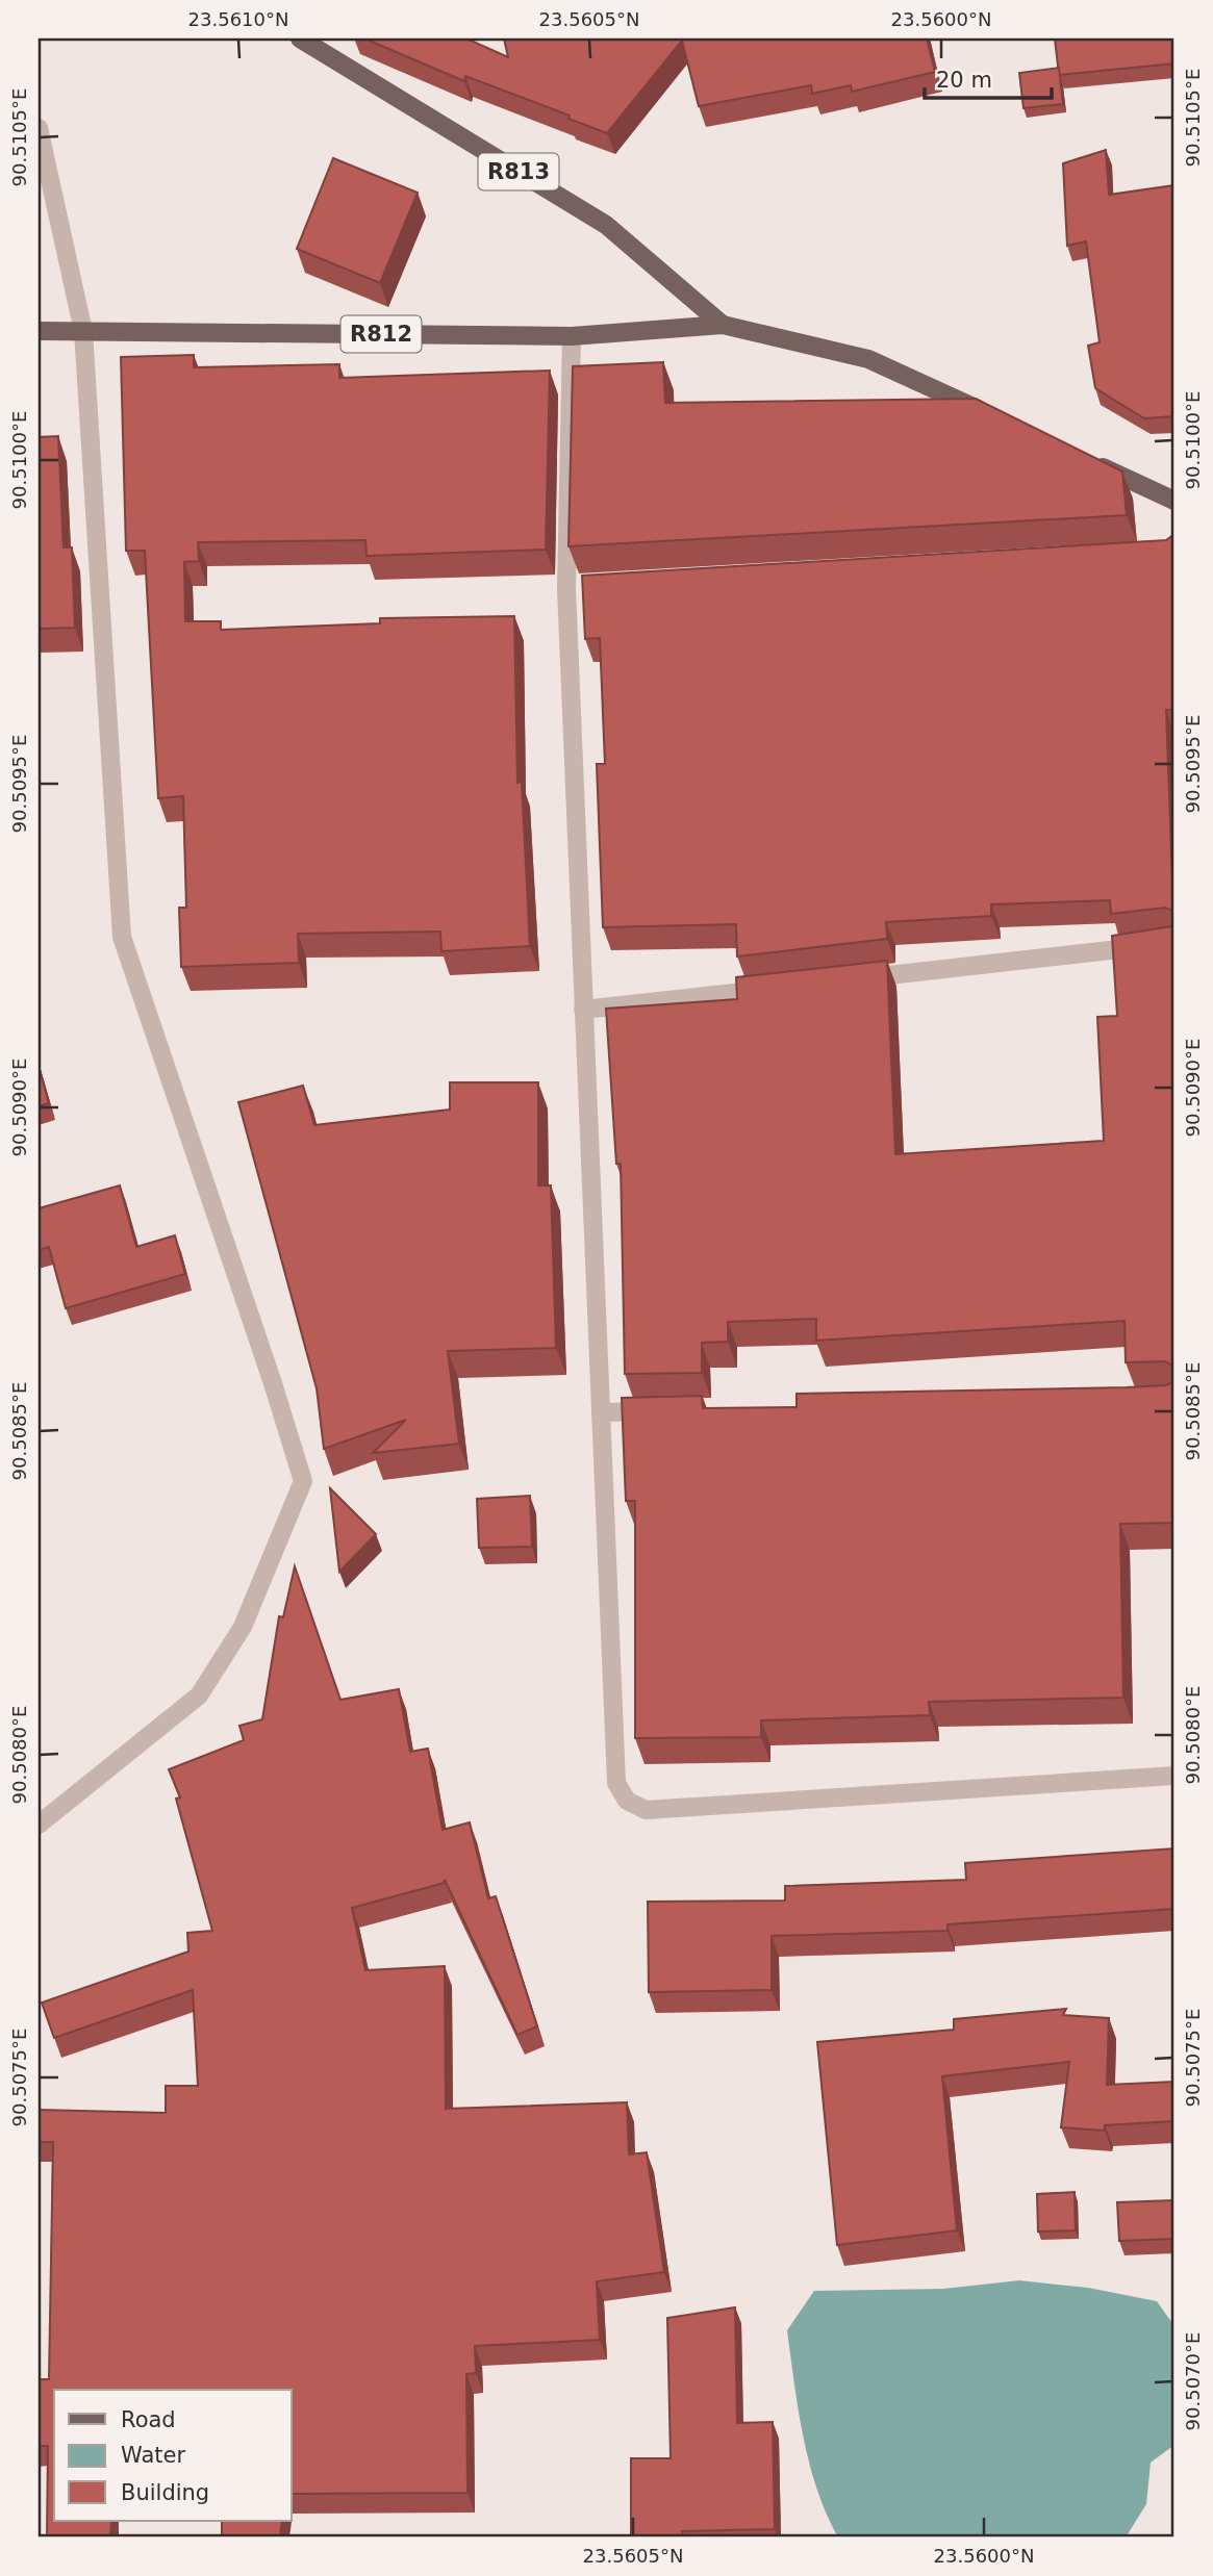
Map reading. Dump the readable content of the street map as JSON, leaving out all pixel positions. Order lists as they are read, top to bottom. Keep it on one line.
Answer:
{"streets":{"main road":["R813","R812"]},"crossings":[["R813","R812"]],"legend":["Road","Water","Building"],"scale_bar":"20 m","coordinates":["23.5610°N","23.5605°N","23.5600°N","90.5105°E","90.5100°E","90.5095°E","90.5090°E","90.5085°E","90.5080°E","90.5075°E","90.5070°E"]}
